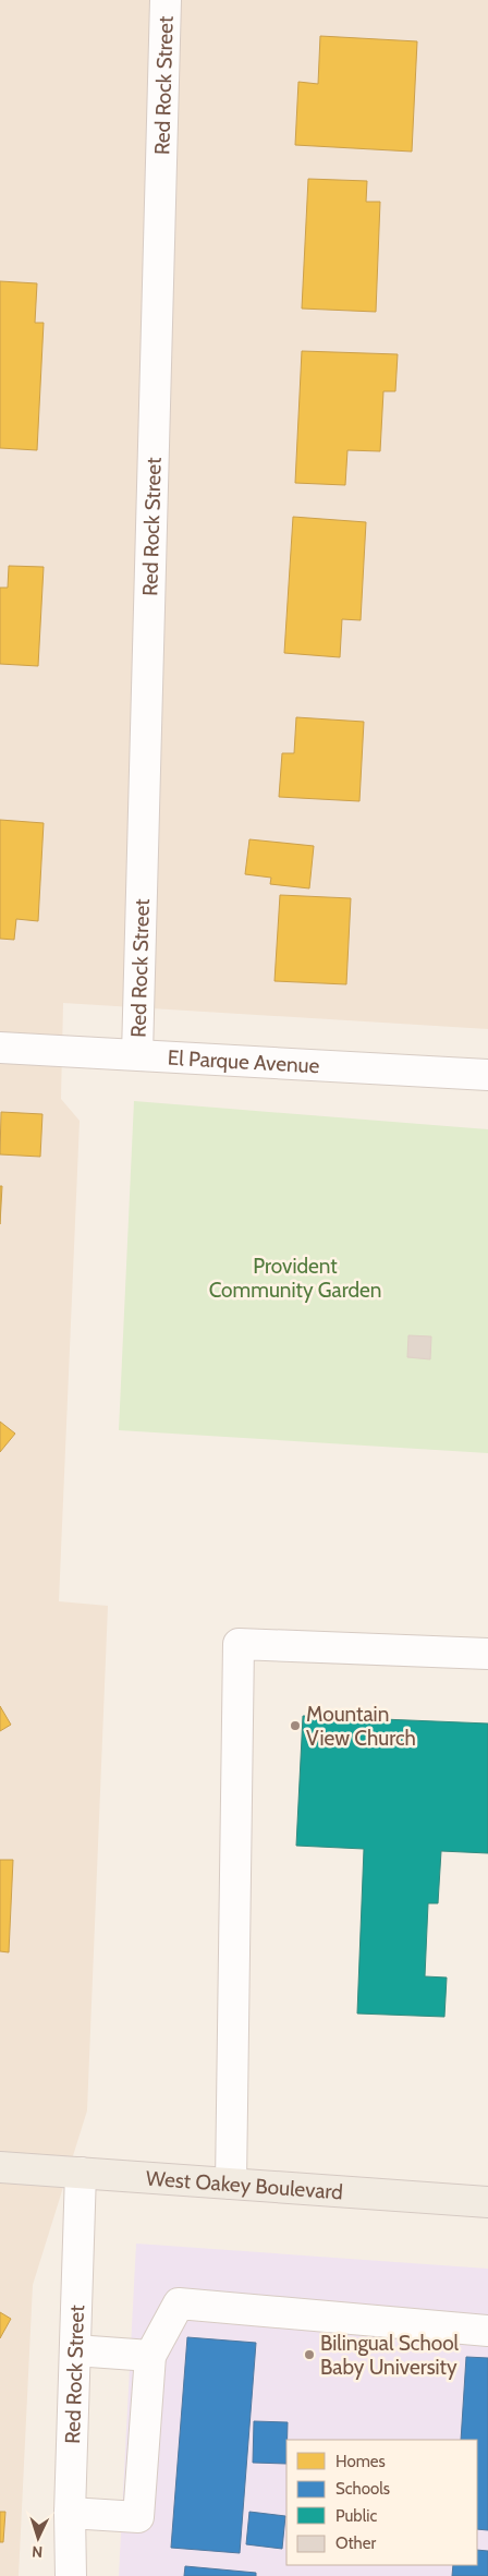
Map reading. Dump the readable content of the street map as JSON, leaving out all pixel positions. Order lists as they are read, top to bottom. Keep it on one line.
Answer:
{"streets":{"main road":["West Oakey Boulevard"],"street":["Red Rock Street","El Parque Avenue"]},"crossings":[["Red Rock Street","El Parque Avenue"],["Red Rock Street","West Oakey Boulevard"]],"parks":["Provident Community Garden"],"places":["Mountain View Church","Bilingual School Baby University"],"legend":["Homes","Schools","Public","Other"],"north":"bottom"}
